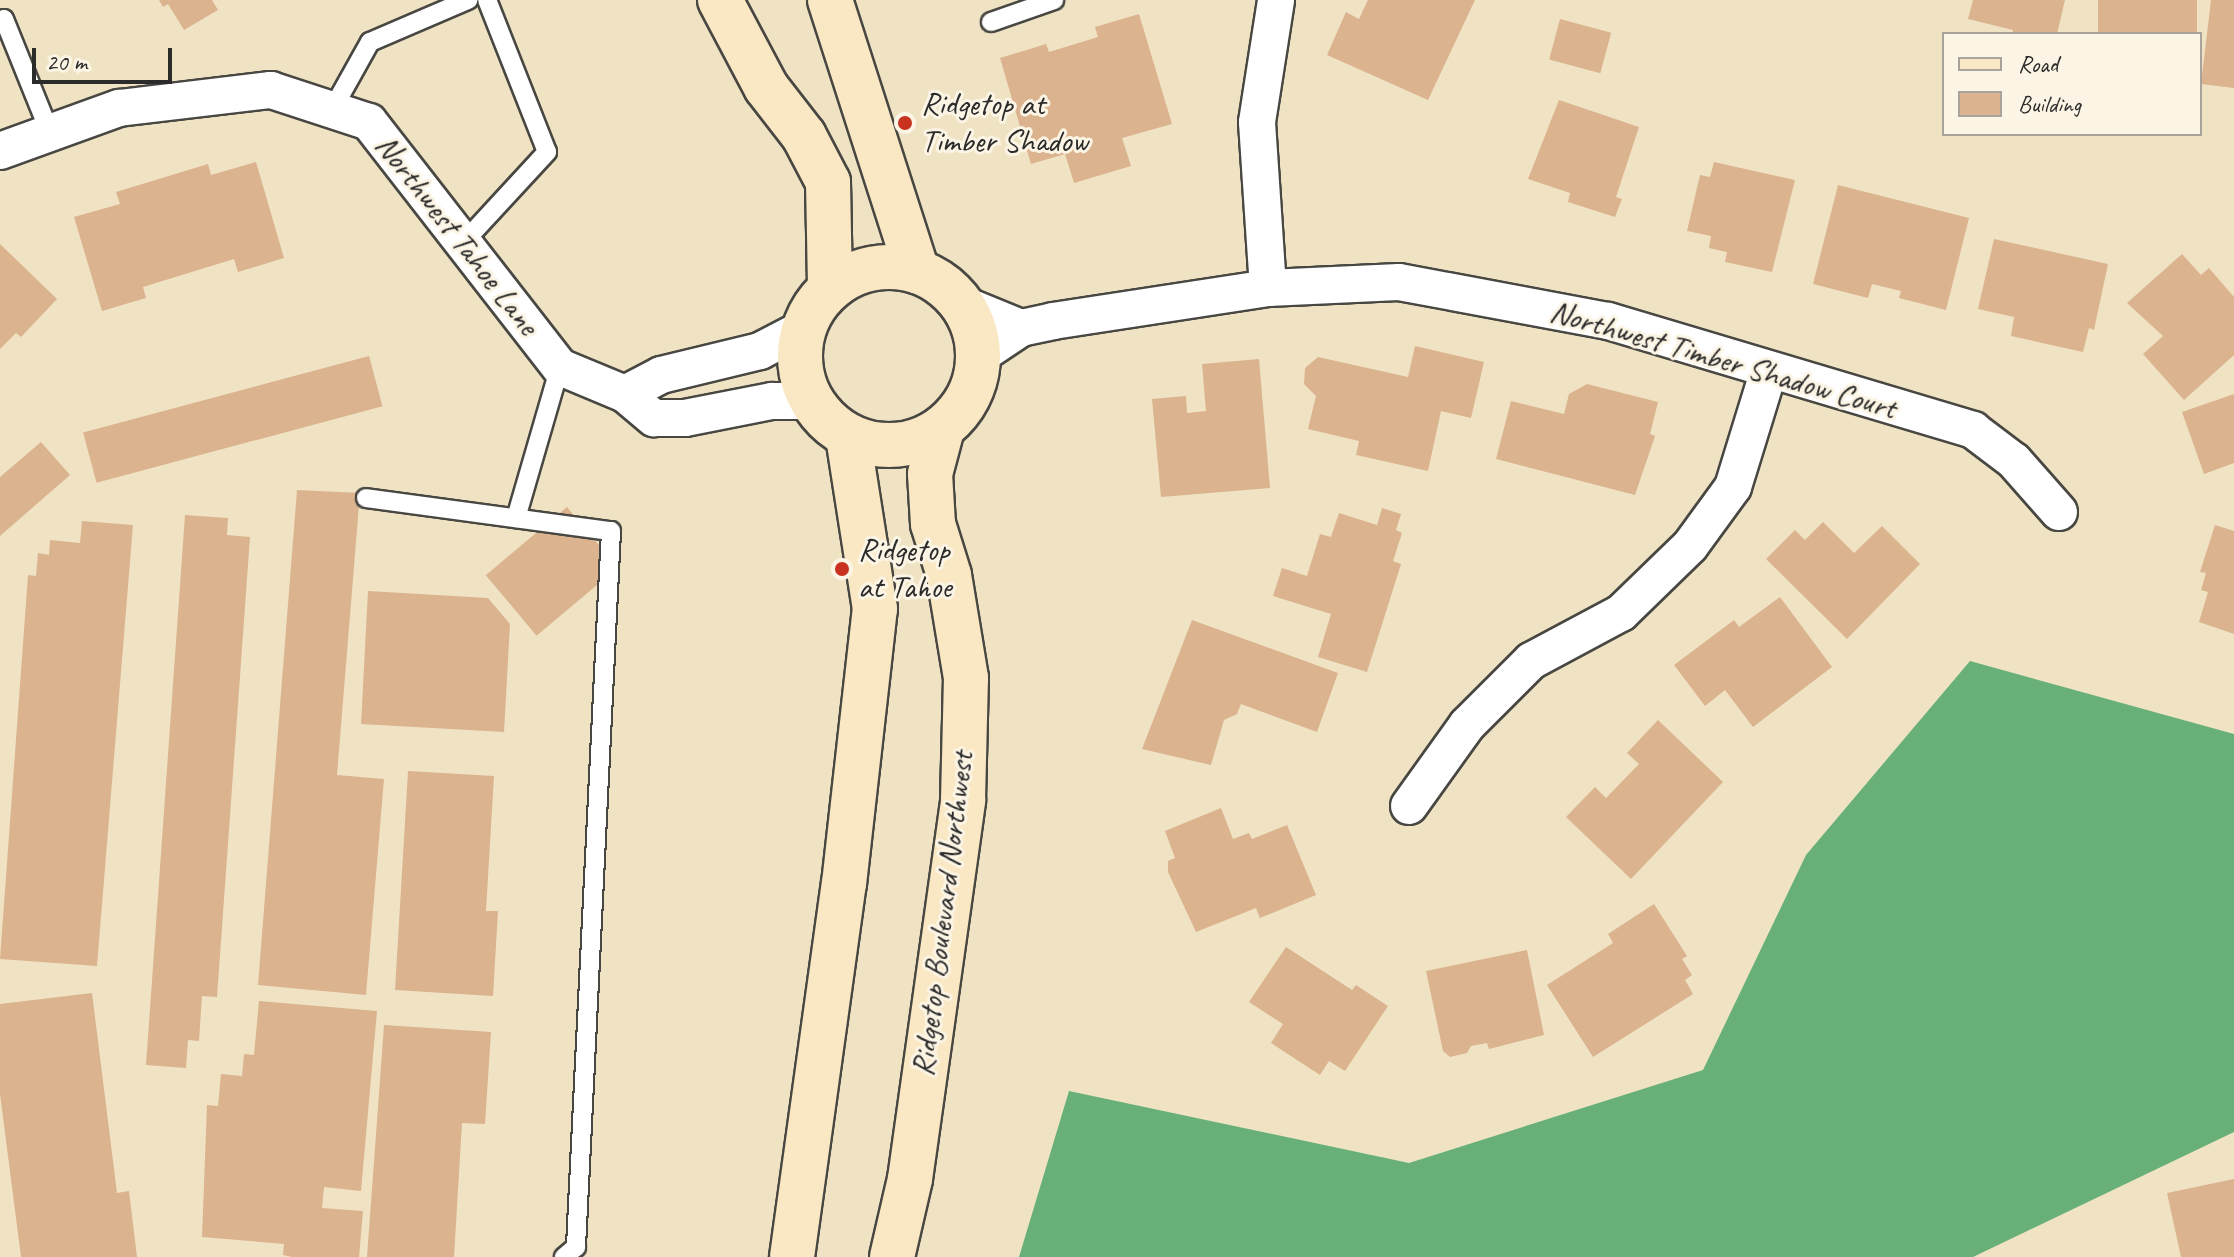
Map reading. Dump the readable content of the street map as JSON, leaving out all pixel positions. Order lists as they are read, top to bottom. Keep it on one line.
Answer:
{"streets":{"main road":["Ridgetop Boulevard Northwest"],"street":["Northwest Tahoe Lane","Northwest Timber Shadow Court"]},"crossings":[["Northwest Tahoe Lane","Northwest Timber Shadow Court"],["Northwest Tahoe Lane","Ridgetop Boulevard Northwest"],["Northwest Timber Shadow Court","Ridgetop Boulevard Northwest"]],"places":["Ridgetop at Timber Shadow","Ridgetop at Tahoe"],"legend":["Road","Building"],"scale_bar":"20 m"}
